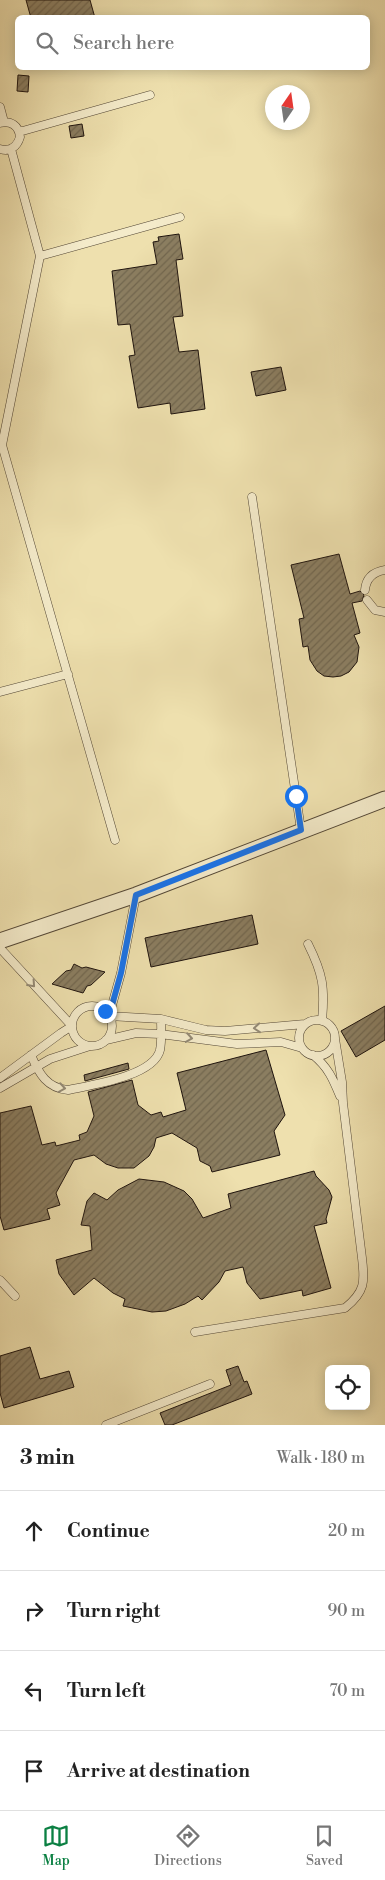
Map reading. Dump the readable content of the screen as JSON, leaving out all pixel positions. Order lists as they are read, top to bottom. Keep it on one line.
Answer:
{"north":"top","page":{"search":"Search here","heading":["3 min","Walk · 180 m"],"list":[["Continue","20 m"],["Turn right","90 m"],["Turn left","70 m"],"Arrive at destination"],"nav":["Map","Directions","Saved"]}}
